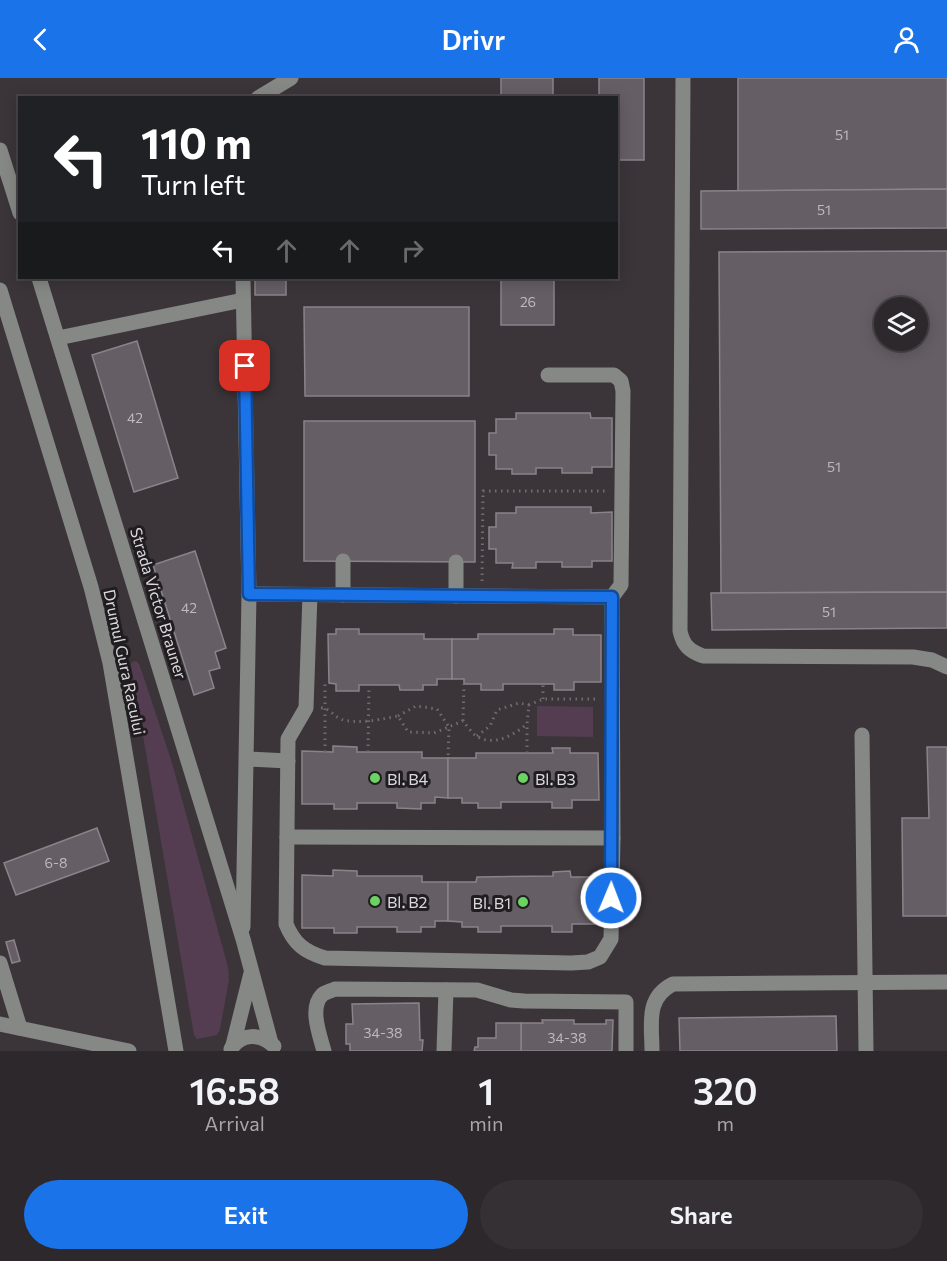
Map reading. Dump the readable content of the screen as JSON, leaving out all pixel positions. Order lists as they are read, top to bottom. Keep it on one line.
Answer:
{"streets":{"street":["Strada Victor Brauner","Drumul Gura Racului"]},"places":["Bl. B4","Bl. B3","Bl. B2","Bl. B1"],"house_numbers":["51","51","26","42","51","42","51","6-8","34-38","34-38"],"page":{"header":"Drivr","turn":["110 m","Turn left"],"eta":["16:58","Arrival","1","min","320","m"],"buttons":["Exit","Share"]}}
